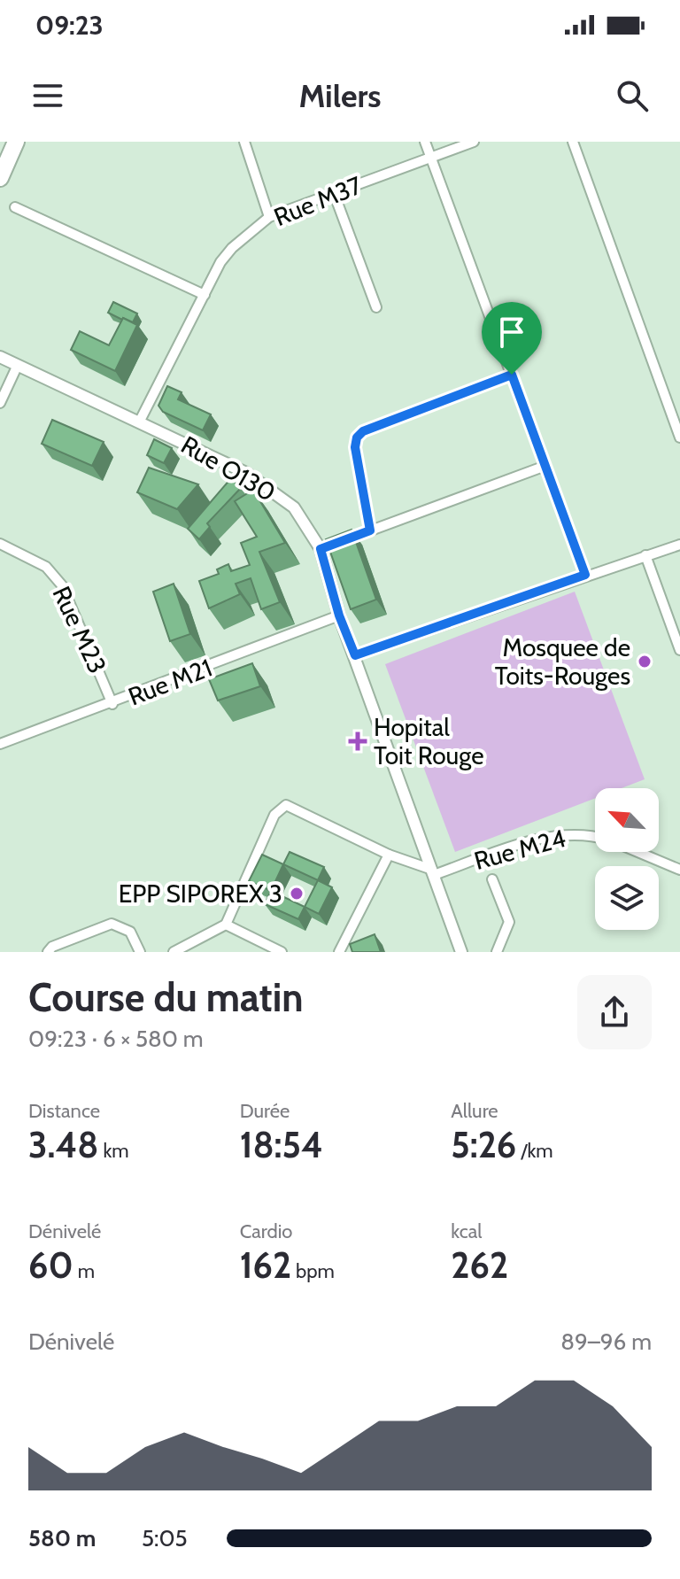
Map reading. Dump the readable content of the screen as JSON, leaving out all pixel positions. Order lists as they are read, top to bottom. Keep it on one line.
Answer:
{"streets":{"street":["Rue M37","Rue O130","Rue M23","Rue M21","Rue M24"]},"crossings":[["Rue M37","Rue O130"],["Rue O130","Rue M21"],["Rue O130","Rue M24"],["Rue M23","Rue M21"]],"places":{"other":["Mosquee de Toits-Rouges","EPP SIPOREX 3"],"health":["Hopital Toit Rouge"]},"north":"top left","page":{"status":"09:23","header":"Milers","heading":["Course du matin","09:23 · 6 × 580 m"],"stats":[["Distance","3.48 km"],["Durée","18:54"],["Allure","5:26 /km"],["Dénivelé","60 m"],["Cardio","162 bpm"],["kcal","262"]],"chart":["Dénivelé","89–96 m"],"list":[{"name":"580 m","note":"5:05"}]}}
